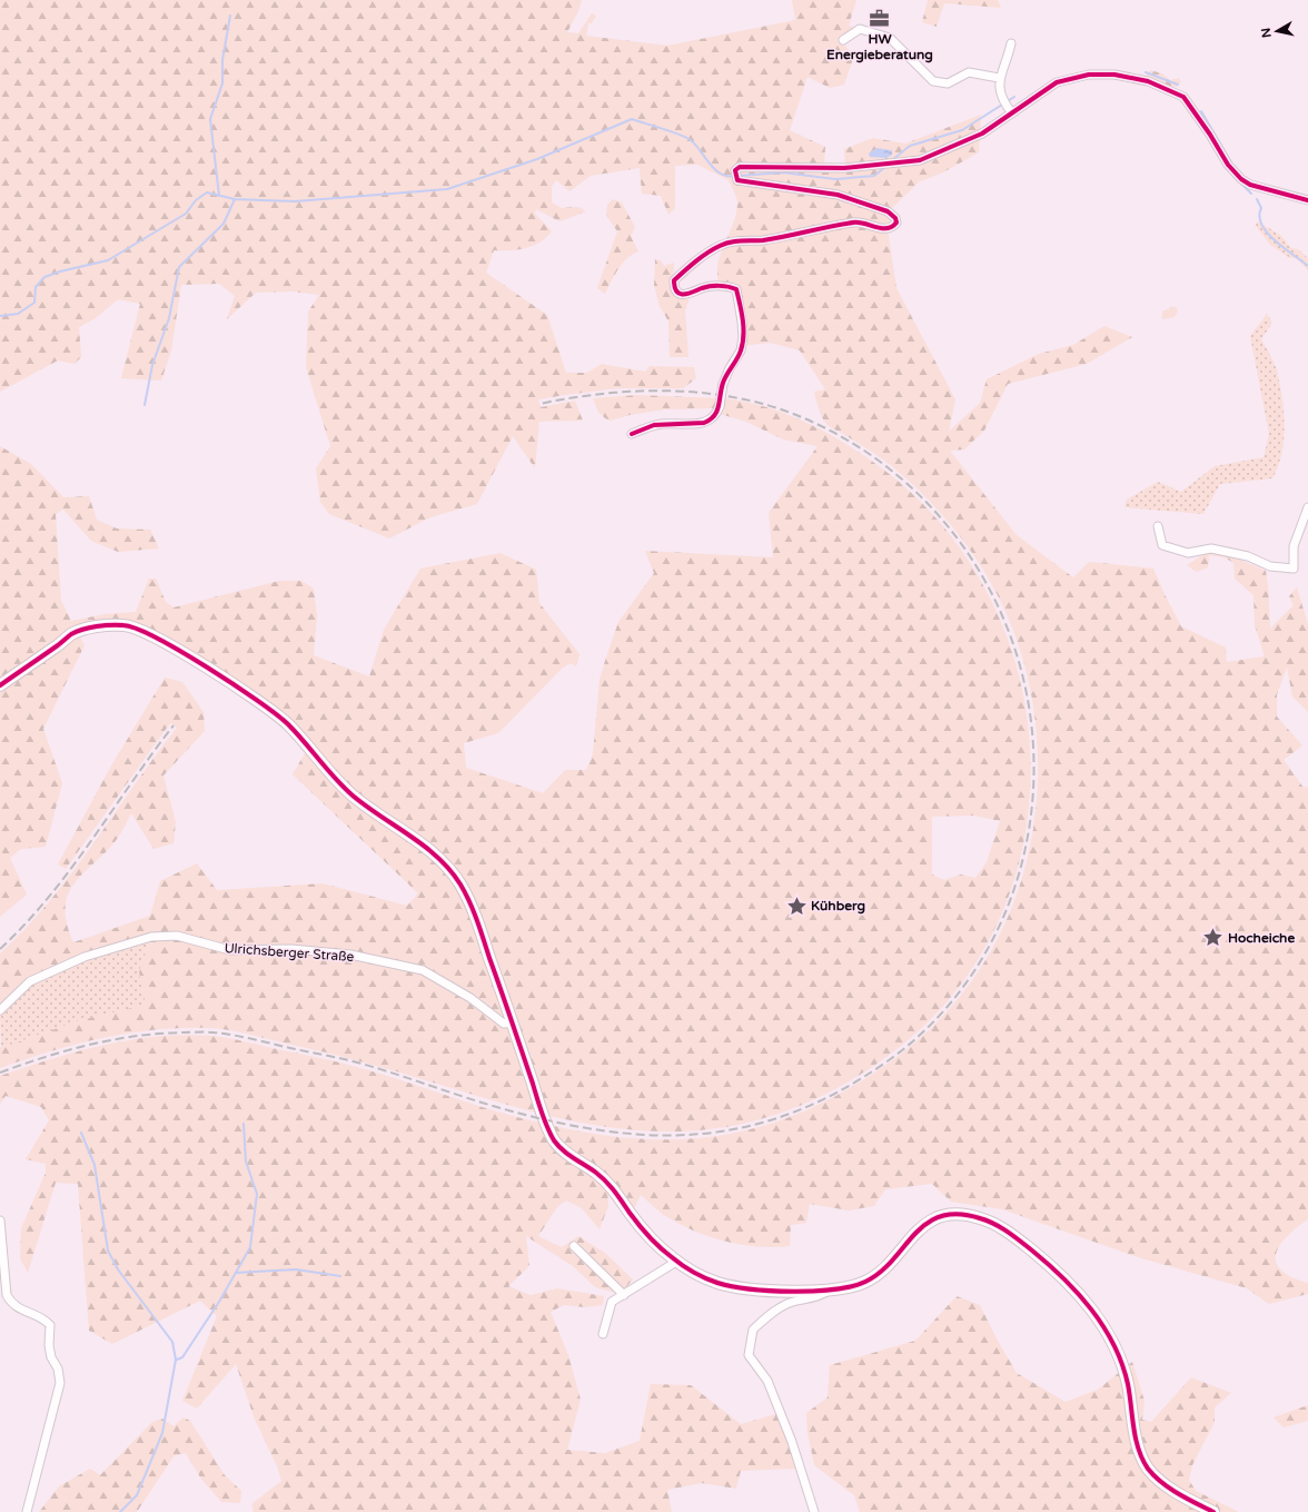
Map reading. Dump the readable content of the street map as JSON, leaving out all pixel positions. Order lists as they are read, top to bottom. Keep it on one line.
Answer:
{"streets":{"street":["Ulrichsberger Straße"]},"places":{"office":["HW Energieberatung"],"place":["Kühberg","Hocheiche"]},"north":"left"}
